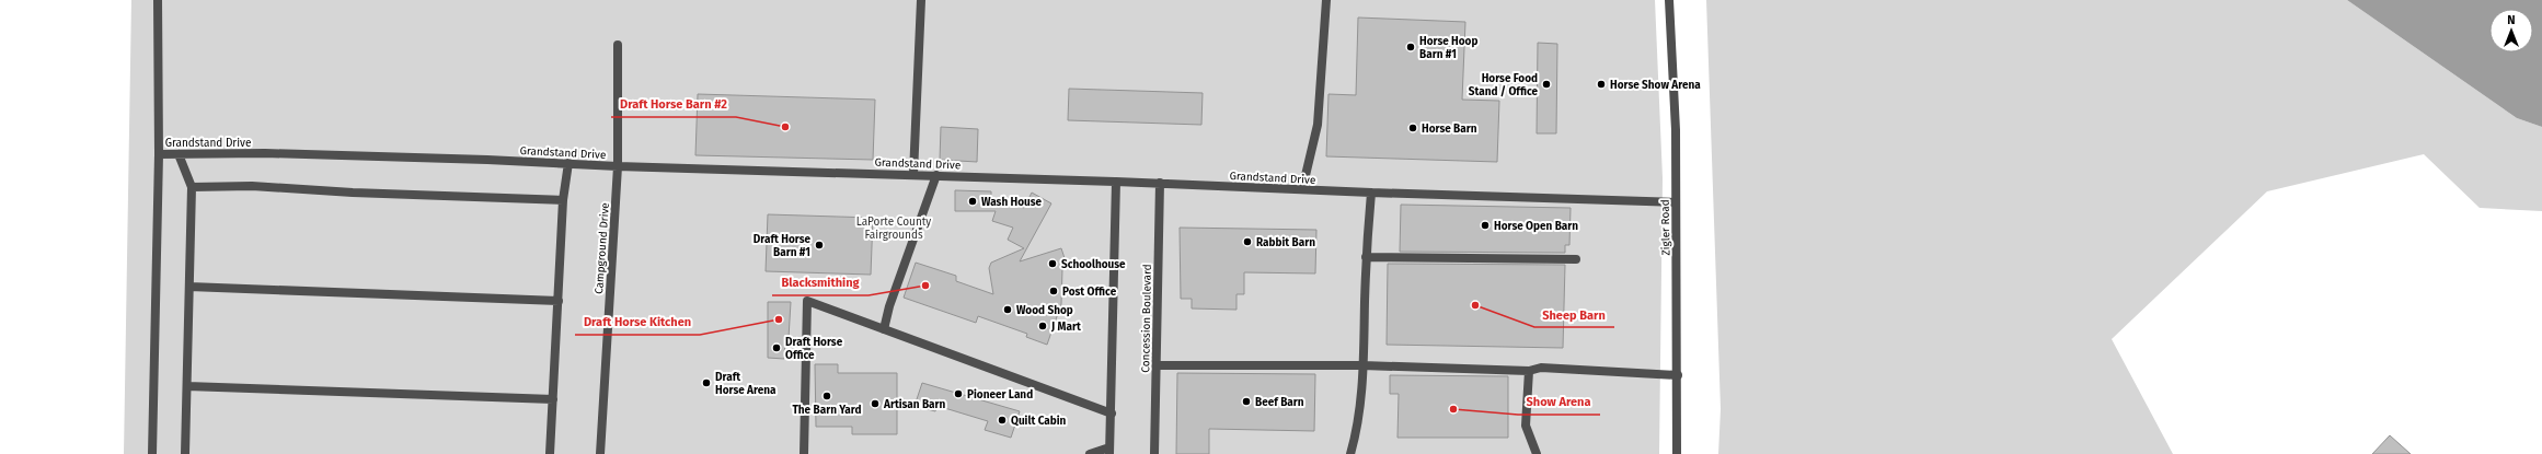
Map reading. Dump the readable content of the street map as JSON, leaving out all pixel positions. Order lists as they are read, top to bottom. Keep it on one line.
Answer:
{"streets":{"street":["Grandstand Drive","Zigler Road","Campground Drive","Concession Boulevard"]},"crossings":[["Grandstand Drive","Zigler Road"],["Grandstand Drive","Campground Drive"],["Grandstand Drive","Concession Boulevard"]],"parks":["LaPorte County Fairgrounds"],"places":["Horse Hoop Barn #1","Horse Food Stand / Office","Horse Show Arena","Draft Horse Barn #2","Horse Barn","Wash House","Horse Open Barn","Rabbit Barn","Draft Horse Barn #1","Schoolhouse","Blacksmithing","Post Office","Sheep Barn","Wood Shop","Draft Horse Kitchen","J Mart","Draft Horse Office","Draft Horse Arena","Pioneer Land","The Barn Yard","Beef Barn","Artisan Barn","Show Arena","Quilt Cabin"],"north":"top"}
